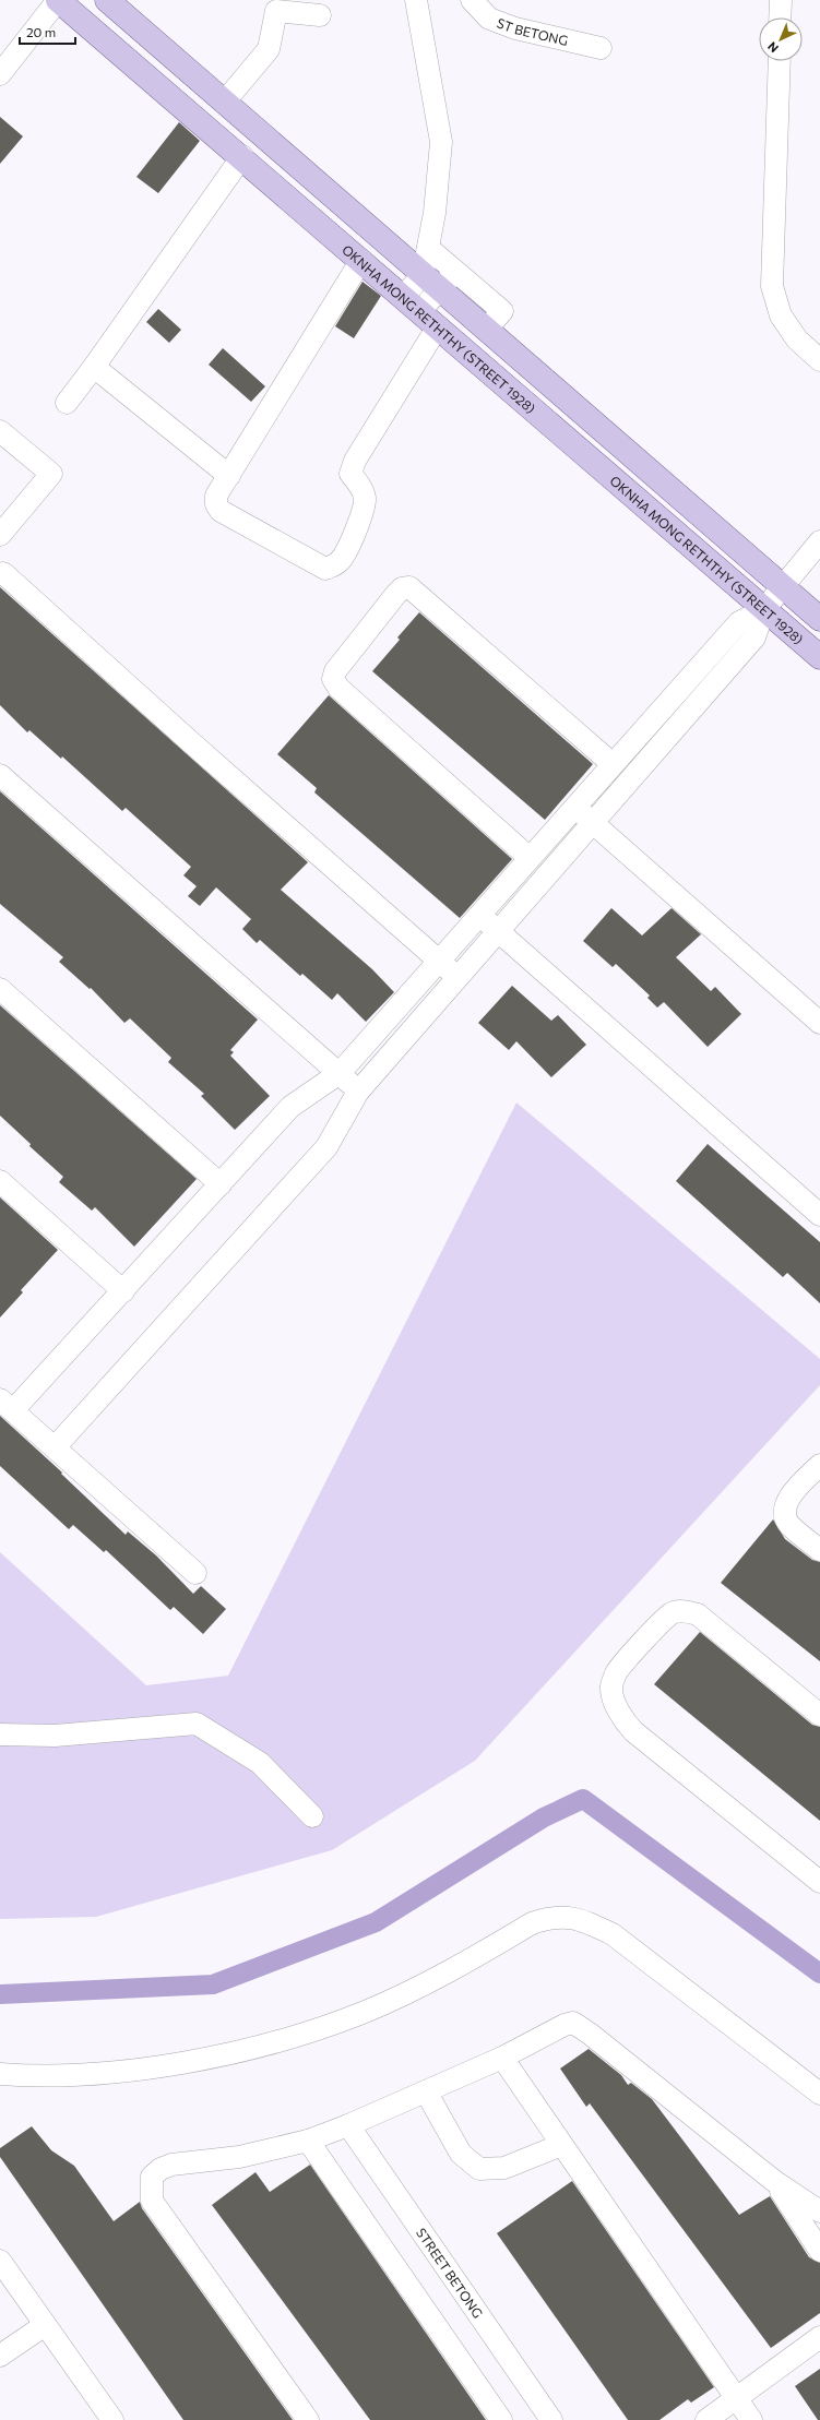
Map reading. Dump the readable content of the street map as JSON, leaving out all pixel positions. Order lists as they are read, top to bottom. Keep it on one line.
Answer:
{"streets":{"main road":["OKNHA MONG RETHTHY (STREET 1928)"],"street":["ST BETONG","STREET BETONG"]},"scale_bar":"20 m","north":"bottom left"}
